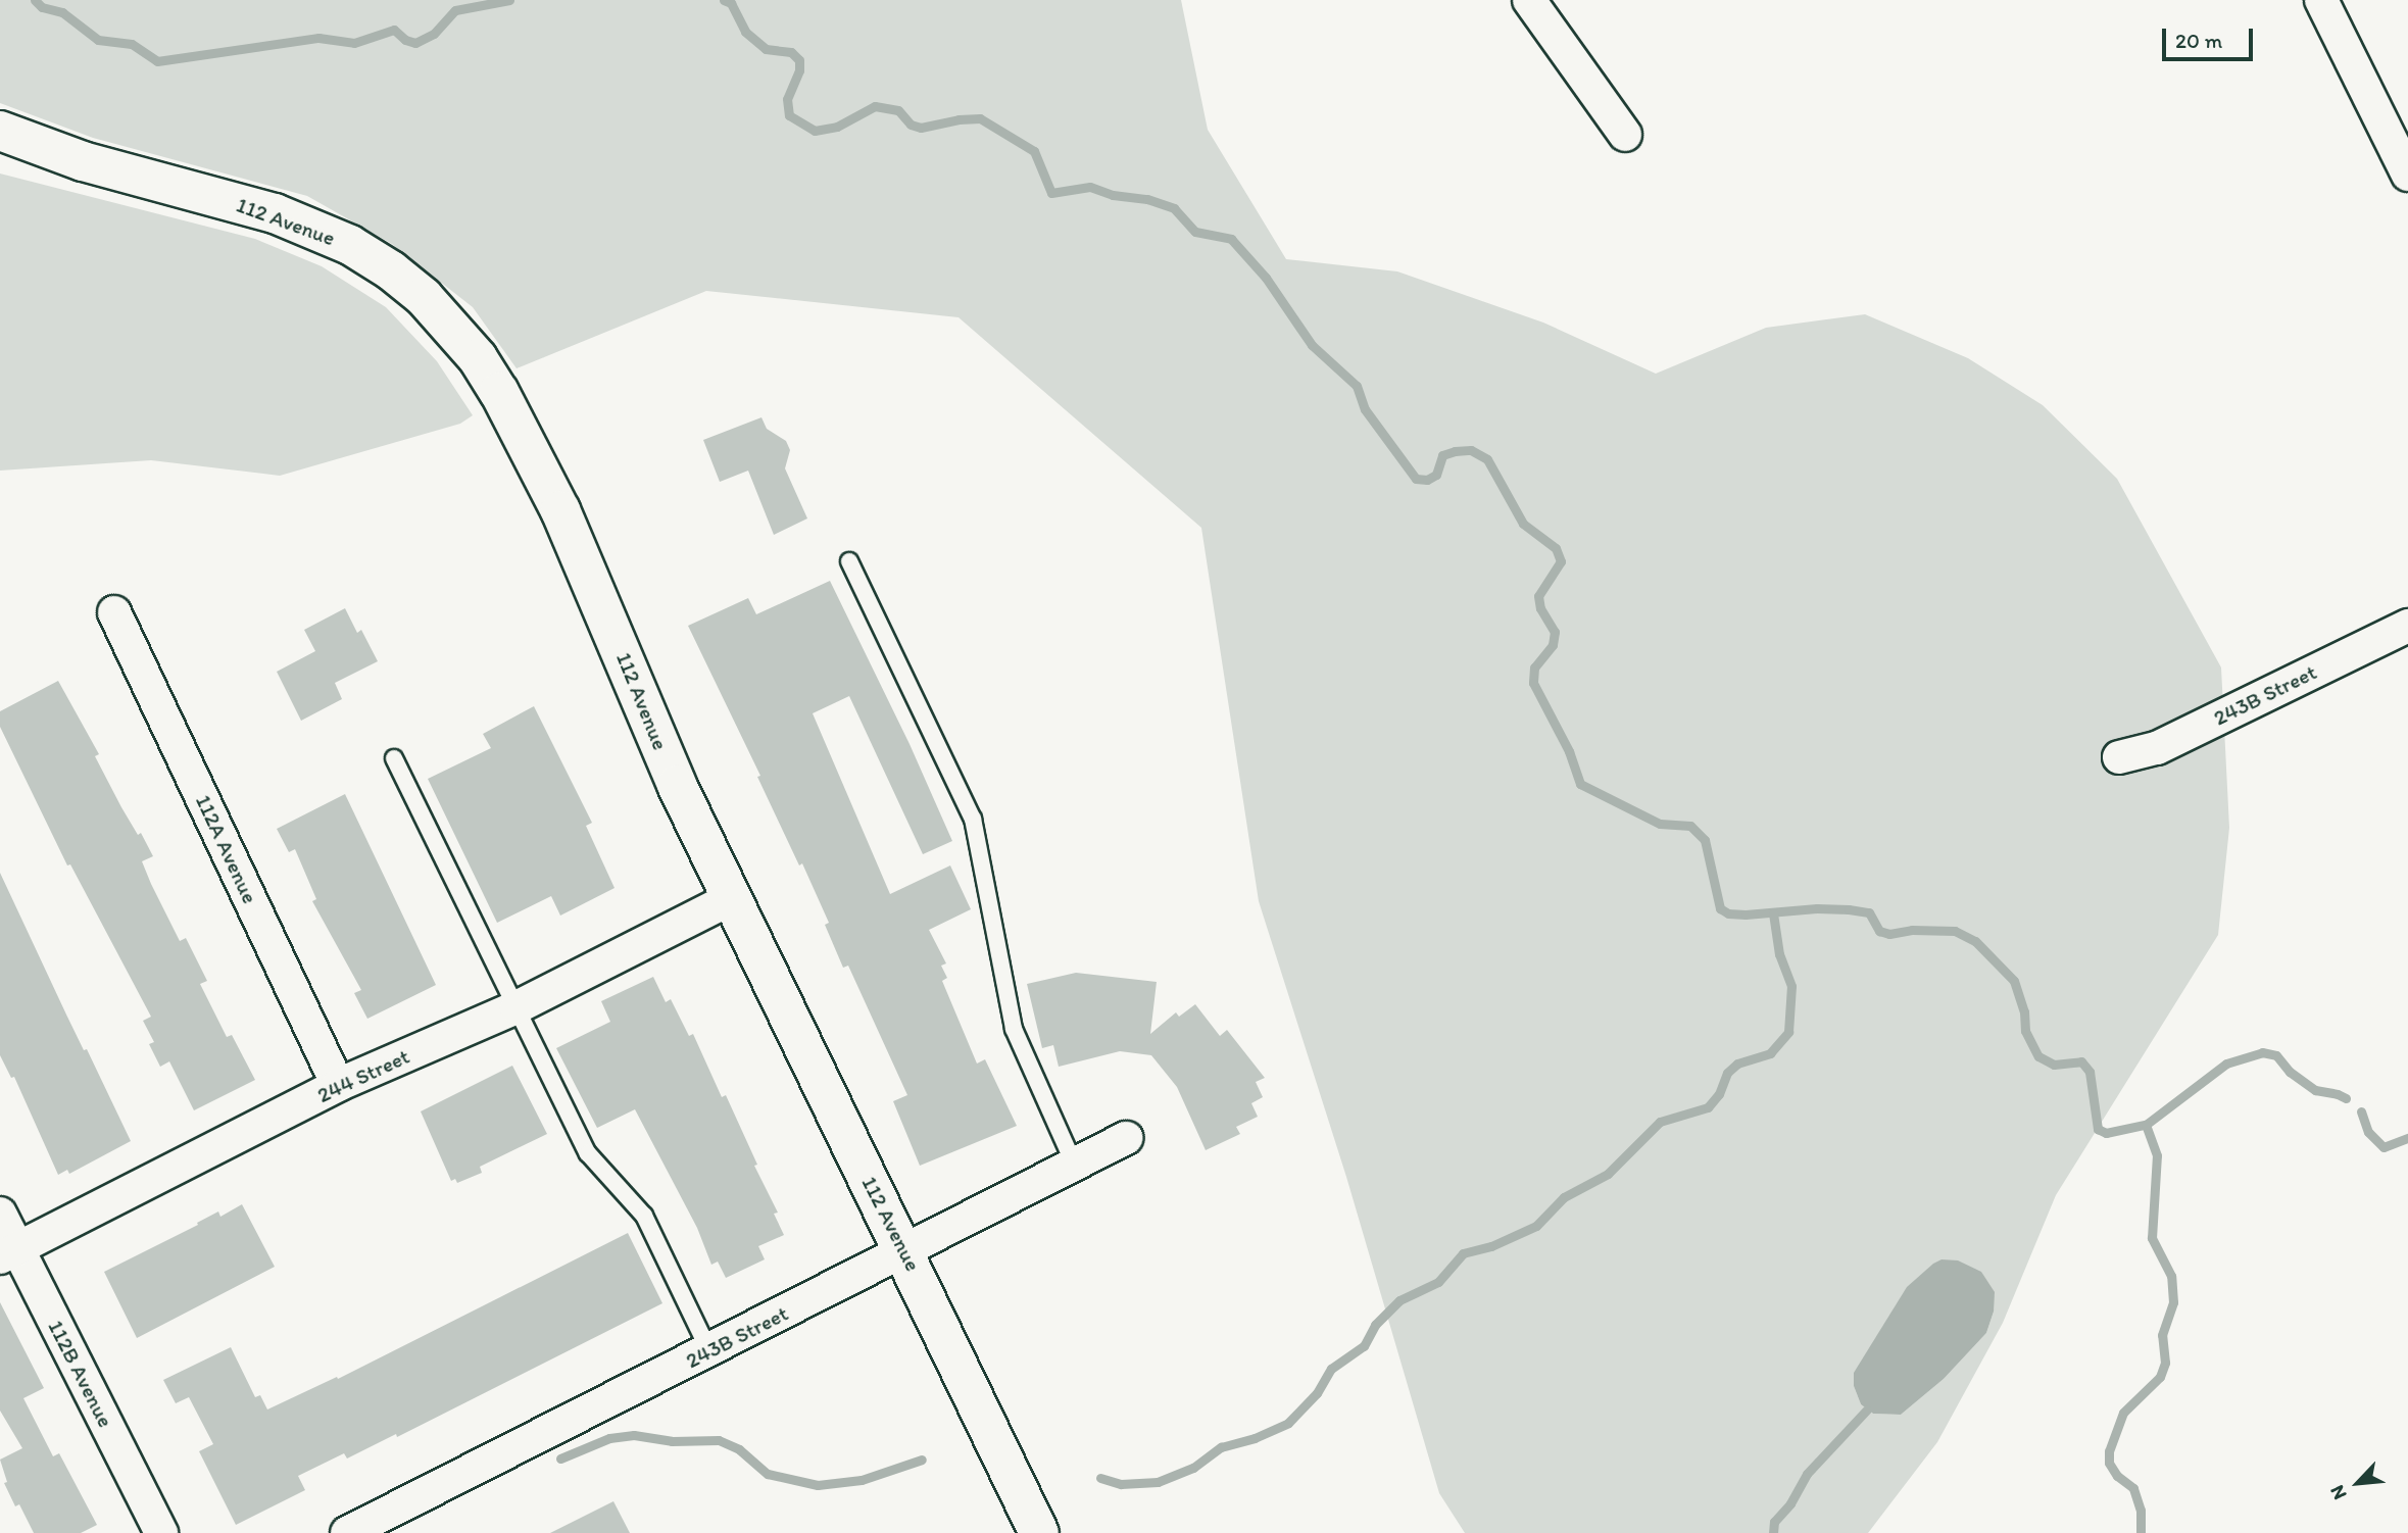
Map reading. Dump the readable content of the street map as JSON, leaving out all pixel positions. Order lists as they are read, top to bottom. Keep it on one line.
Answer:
{"streets":{"main road":["112 Avenue"],"street":["243B Street","112A Avenue","244 Street","112B Avenue"]},"crossings":[["112 Avenue","243B Street"],["112 Avenue","244 Street"],["112A Avenue","244 Street"],["244 Street","112B Avenue"]],"scale_bar":"20 m","north":"bottom left"}
